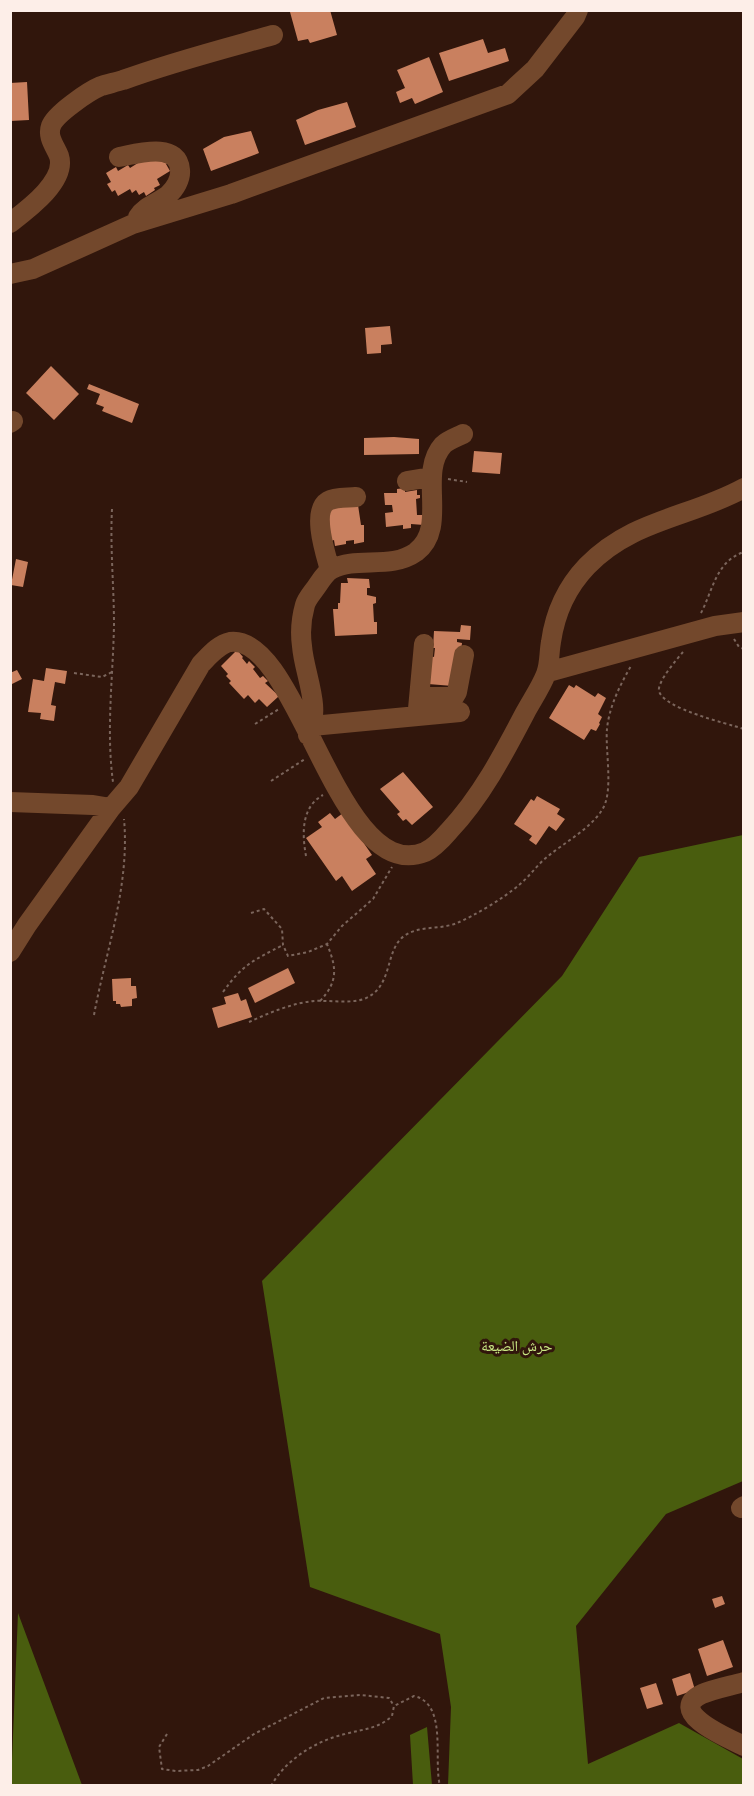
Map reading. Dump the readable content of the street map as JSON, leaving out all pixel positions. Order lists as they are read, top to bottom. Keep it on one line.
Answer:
{"parks":["حرش الضيعة"]}
